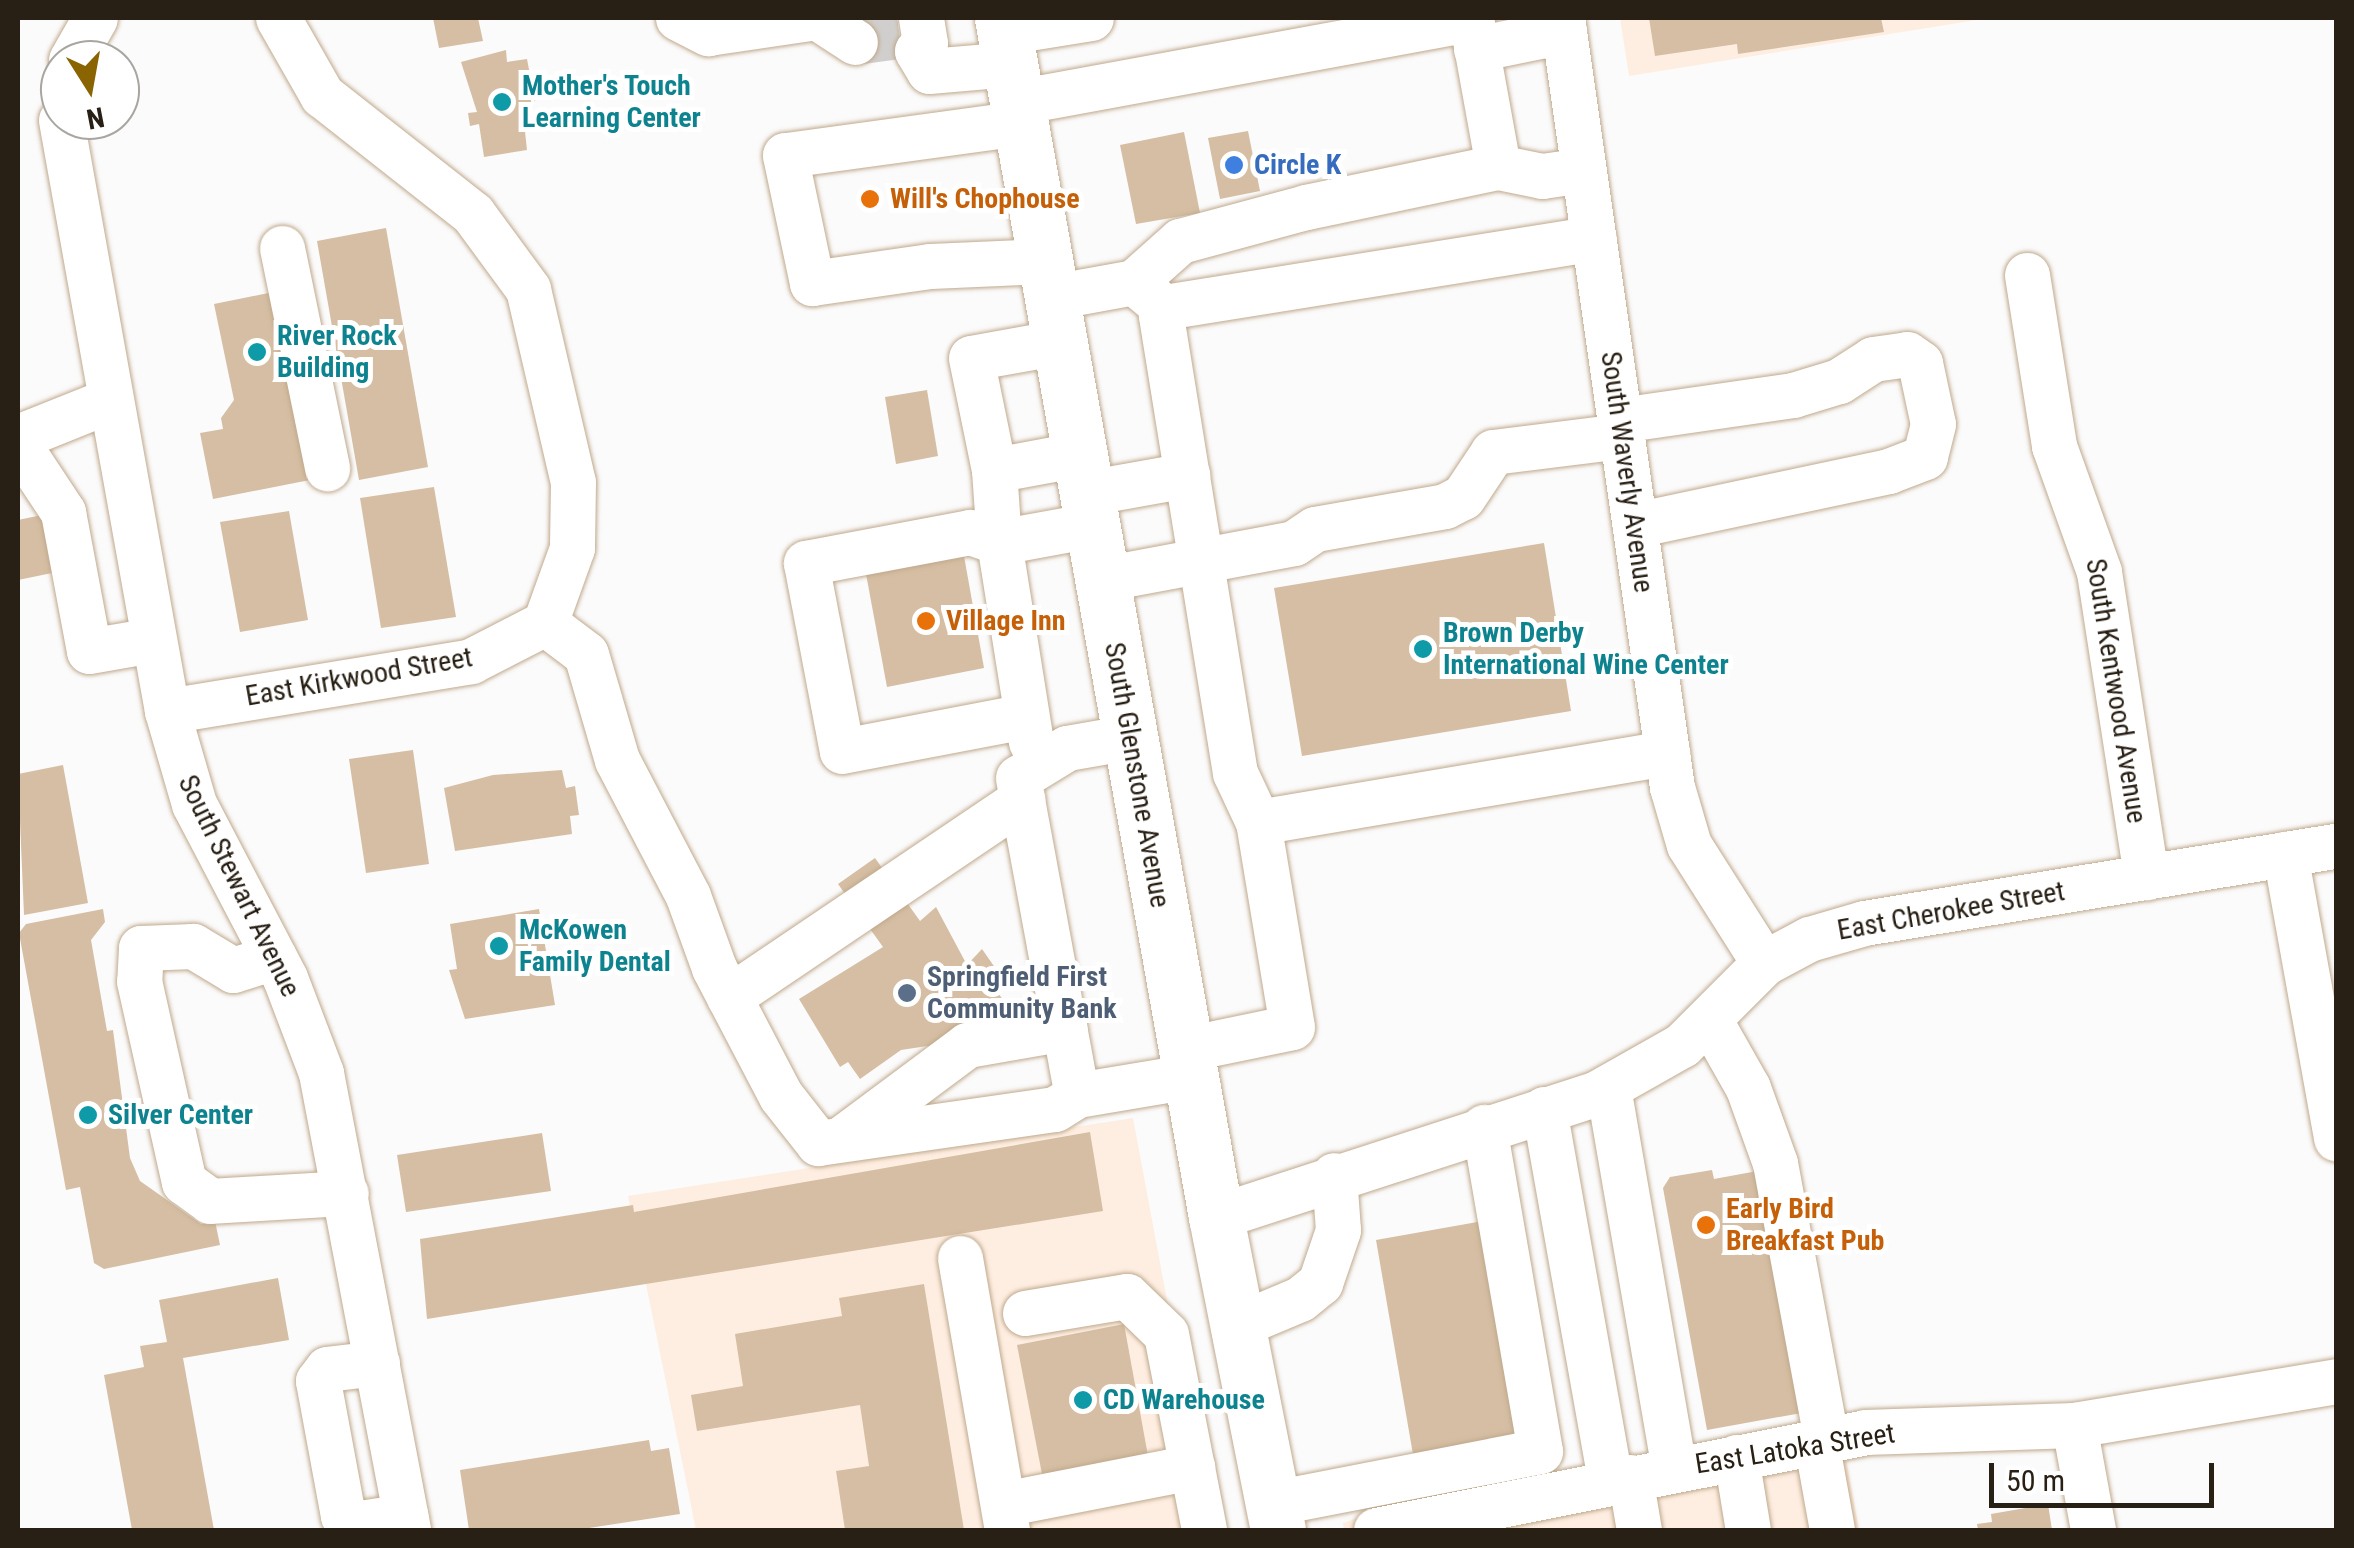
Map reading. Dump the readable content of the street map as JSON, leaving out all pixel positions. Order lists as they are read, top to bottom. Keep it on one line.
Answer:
{"streets":{"main road":["South Glenstone Avenue"],"street":["South Waverly Avenue","East Kirkwood Street","South Kentwood Avenue","South Stewart Avenue","East Cherokee Street","East Latoka Street"]},"crossings":[["South Waverly Avenue","East Cherokee Street"],["East Kirkwood Street","South Stewart Avenue"],["South Kentwood Avenue","East Cherokee Street"],["South Glenstone Avenue","East Cherokee Street"]],"places":["Mother's Touch Learning Center","Circle K","Will's Chophouse","River Rock Building","Village Inn","Brown Derby International Wine Center","McKowen Family Dental","Springfield First Community Bank","Silver Center","Early Bird Breakfast Pub","CD Warehouse"],"scale_bar":"50 m","north":"bottom"}
